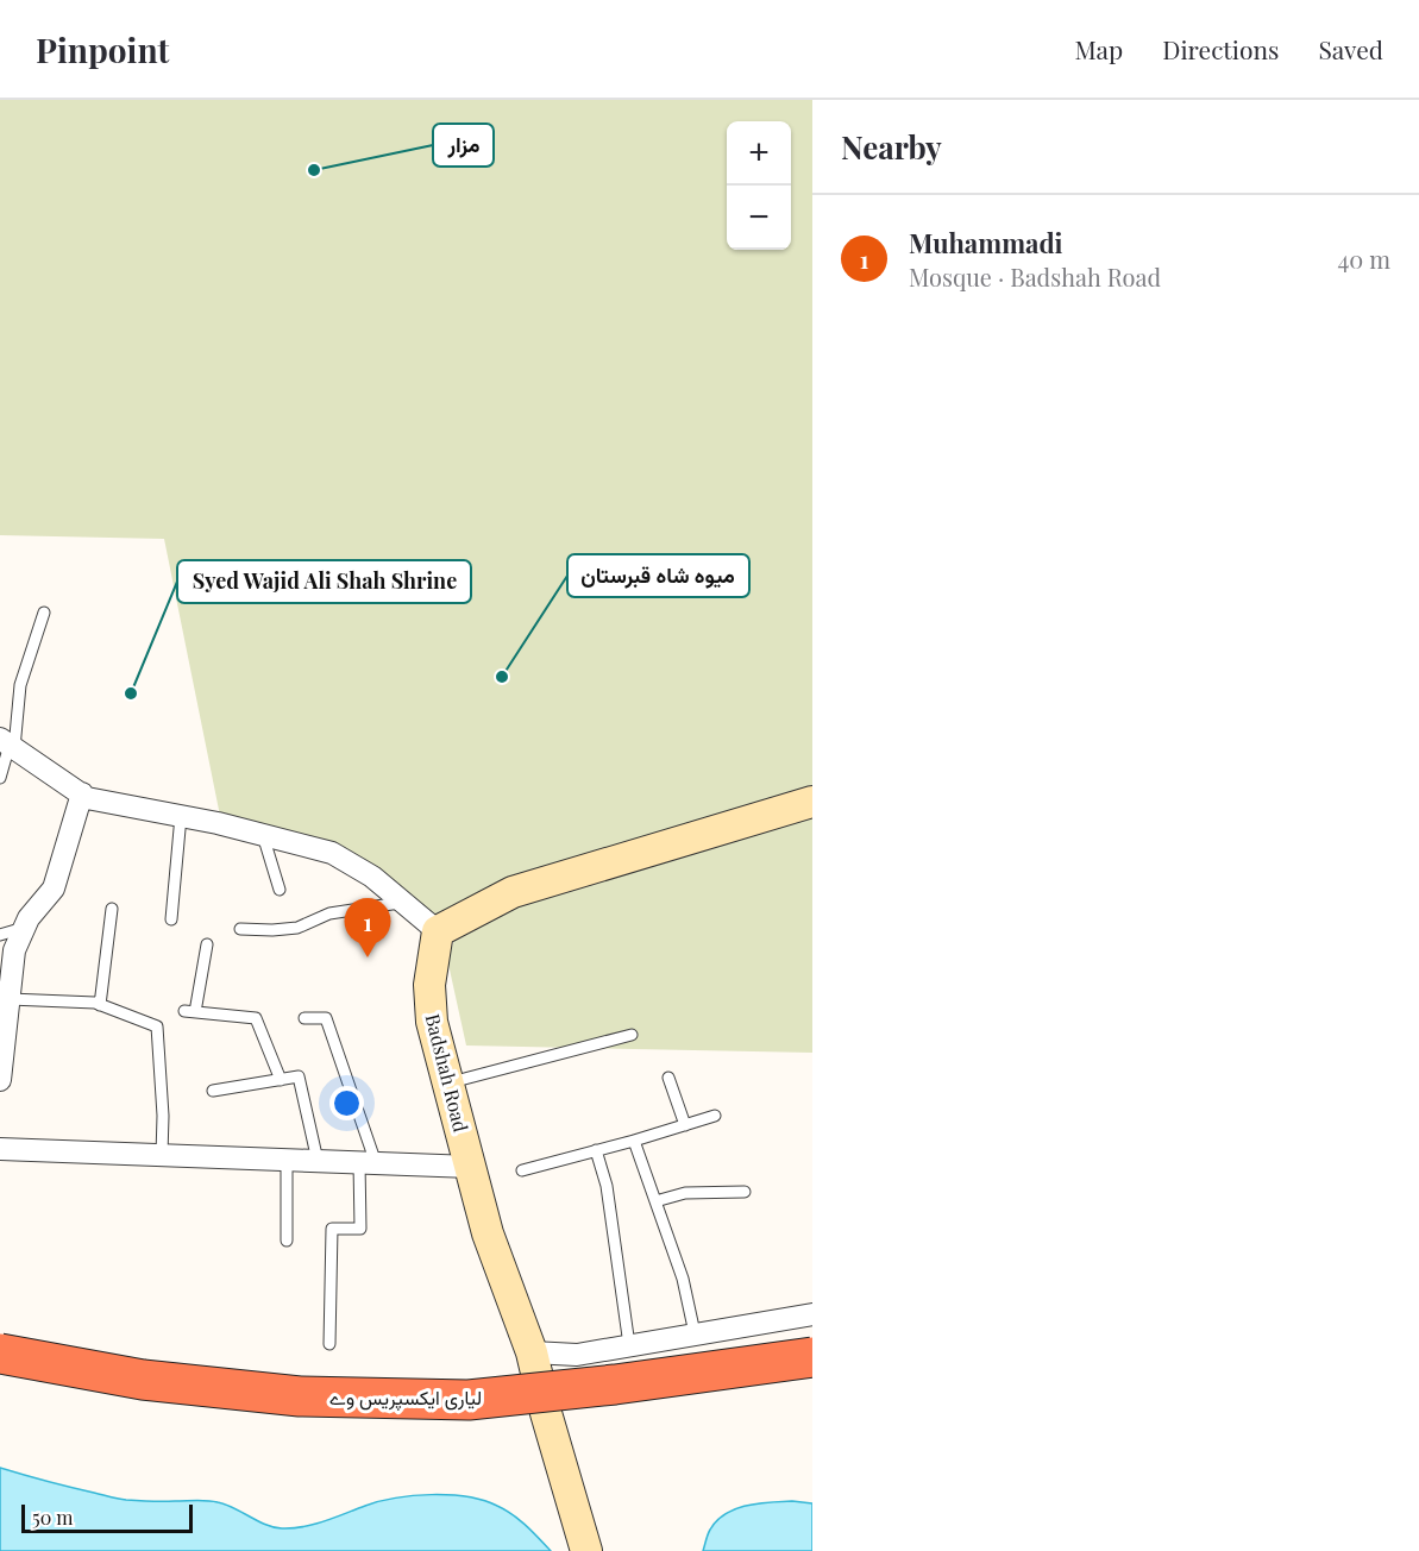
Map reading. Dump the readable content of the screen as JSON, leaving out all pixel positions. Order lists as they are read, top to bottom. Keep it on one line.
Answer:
{"streets":{"highway":["لیاری ایکسپریس وے"],"main road":["Badshah Road"]},"places":["مزار","میوہ شاہ قبرستان","Syed Wajid Ali Shah Shrine"],"scale_bar":"50 m","page":{"header":"Pinpoint","nav":["Map","Directions","Saved"],"heading":"Nearby","map_buttons":["+","−"],"list":[{"mark":"1","name":"Muhammadi","note":"Mosque · Badshah Road","value":"40 m"}],"pins":"1","scale":"50 m"}}
